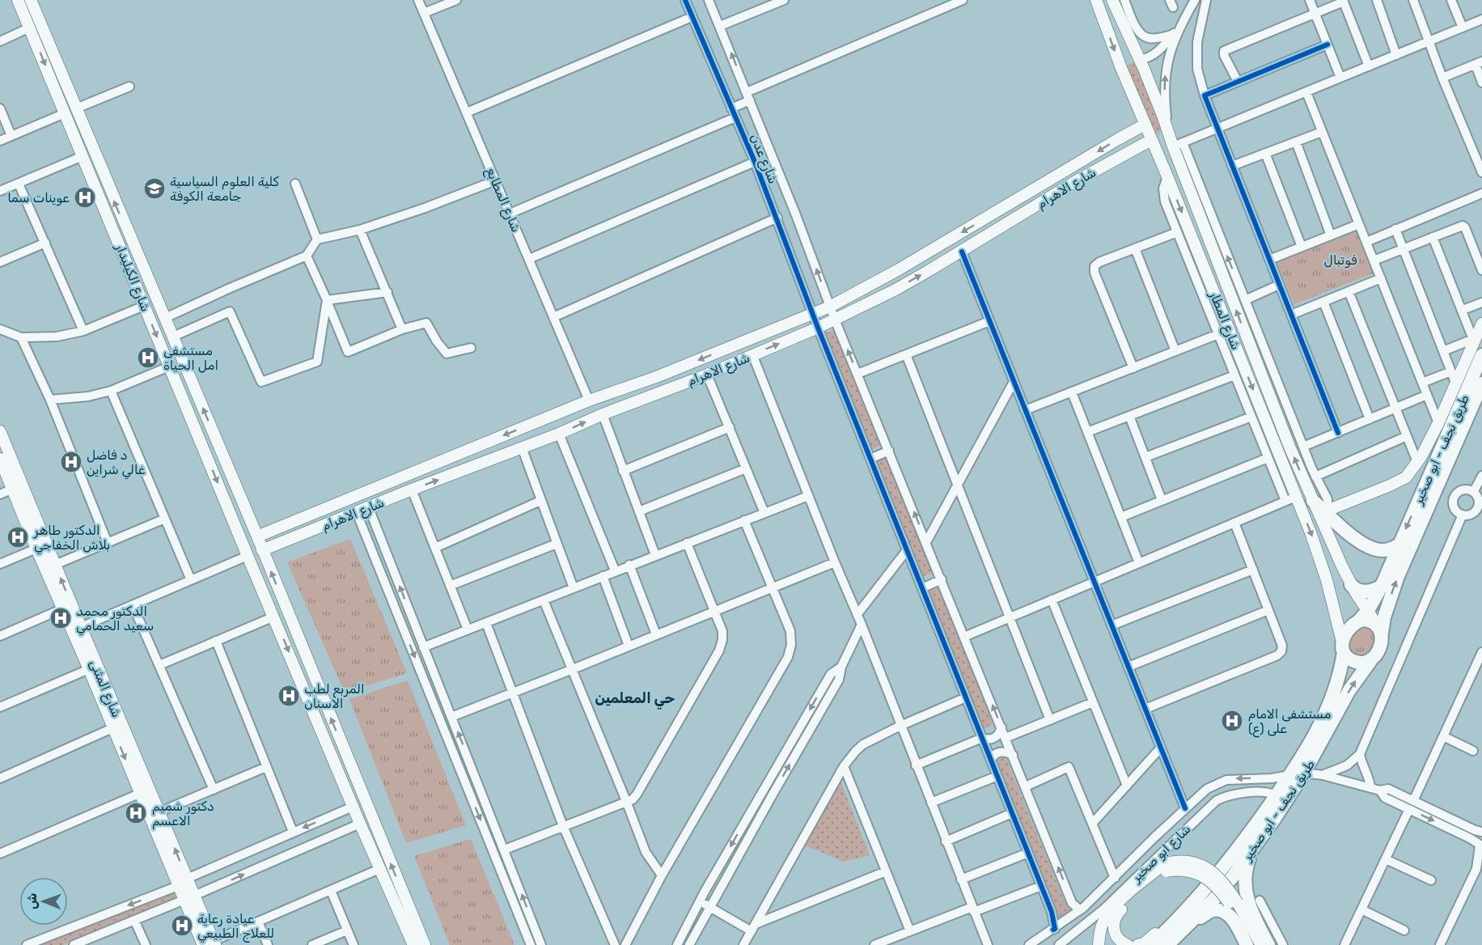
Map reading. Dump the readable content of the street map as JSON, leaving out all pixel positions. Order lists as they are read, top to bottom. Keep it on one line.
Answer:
{"streets":{"highway":["طريق نجف - ابو صخير"],"main road":["شارع الاهرام","شارع الكيليدار","شارع المطار","شارع المثنى"],"street":["شارع عدن","شارع المطابع","شارع ابو صخير"]},"crossings":[["شارع عدن","شارع الاهرام"],["شارع الاهرام","شارع المطابع"],["شارع الاهرام","شارع الكيليدار"],["شارع الاهرام","شارع المطار"],["شارع المطار","طريق نجف - ابو صخير"]],"districts":["حي المعلمین"],"parks":["فوتبال"],"places":{"school or university":["كلية العلوم السياسية جامعة الكوفة"],"hospital":["عوينات سما","مستشفى امل الحياة","د فاضل غالي شراين","الدكتور طاهر بلاش الخفاجي","الدكتور محمد سعيد الحمامي","المربع لطب الاسنان","مستشفی الامام علی (ع)","دكتور شميم الاعسم","عيادة رعاية للعلاج الطبيعي"]},"north":"left"}
